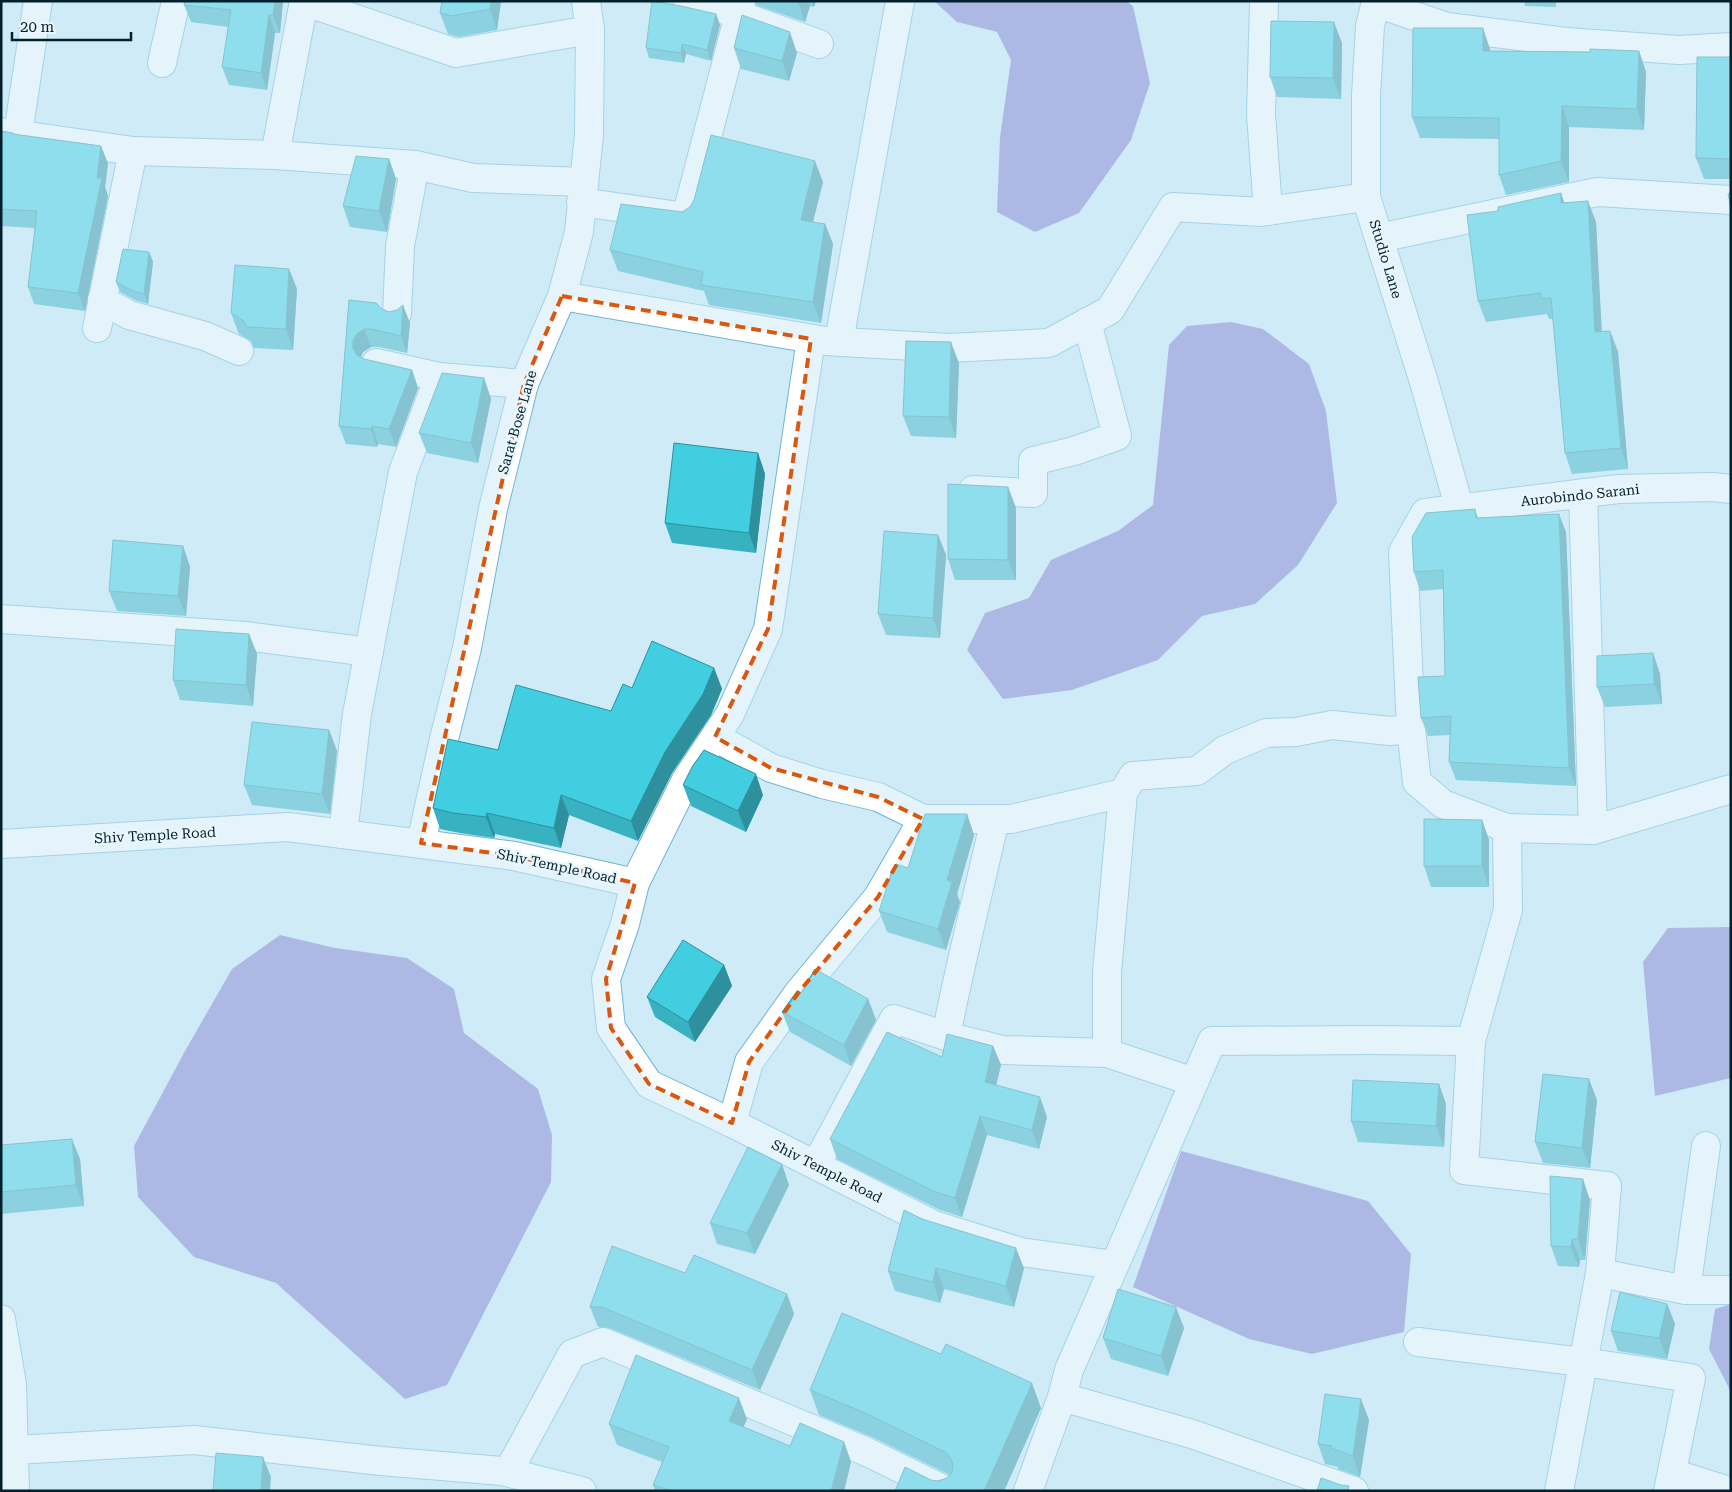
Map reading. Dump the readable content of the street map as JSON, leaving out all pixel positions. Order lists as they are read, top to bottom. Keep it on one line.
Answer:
{"streets":{"street":["Studio Lane","Sarat Bose Lane","Aurobindo Sarani","Shiv Temple Road"]},"crossings":[["Studio Lane","Aurobindo Sarani"],["Sarat Bose Lane","Shiv Temple Road"]],"scale_bar":"20 m"}
